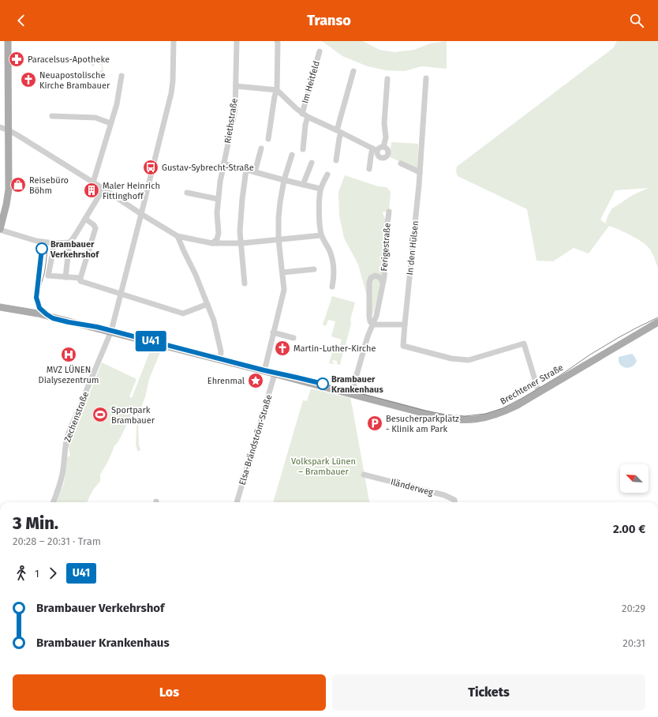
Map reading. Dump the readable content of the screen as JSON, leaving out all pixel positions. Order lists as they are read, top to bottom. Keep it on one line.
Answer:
{"streets":{"main road":["Brechtener Straße"],"street":["Im Heitfeld","Riethstraße","Ferigestraße","In den Hülsen","Zechenstraße","Elsa-Brändström-Straße","Iländerweg"]},"crossings":[["Ferigestraße","Brechtener Straße"],["In den Hülsen","Brechtener Straße"],["Brechtener Straße","Zechenstraße"],["Brechtener Straße","Elsa-Brändström-Straße"]],"parks":["Volkspark Lünen – Brambauer"],"places":{"pharmacy":["Paracelsus-Apotheke"],"church":["Neuapostolische Kirche Brambauer","Martin-Luther-Kirche"],"bus stop":["Gustav-Sybrecht-Straße"],"shop":["Reisebüro Böhm"],"building":["Maler Heinrich Fittinghoff"],"other":["Brambauer Verkehrshof","Brambauer Krankenhaus"],"hospital":["MVZ LÜNEN Dialysezentrum"],"place":["Ehrenmal"],"sports":["Sportpark Brambauer"],"parking":["Besucherparkplatz - Klinik am Park"]},"lines":["tram line U41"],"north":"top left","page":{"header":"Transo","on_map":"U41","heading":["3 Min.","20:28 – 20:31 · Tram","2.00 €"],"legs":["1","U41"],"list":[{"name":"Brambauer Verkehrshof","value":"20:29"},{"name":"Brambauer Krankenhaus","value":"20:31"}],"buttons":["Los","Tickets"]}}
